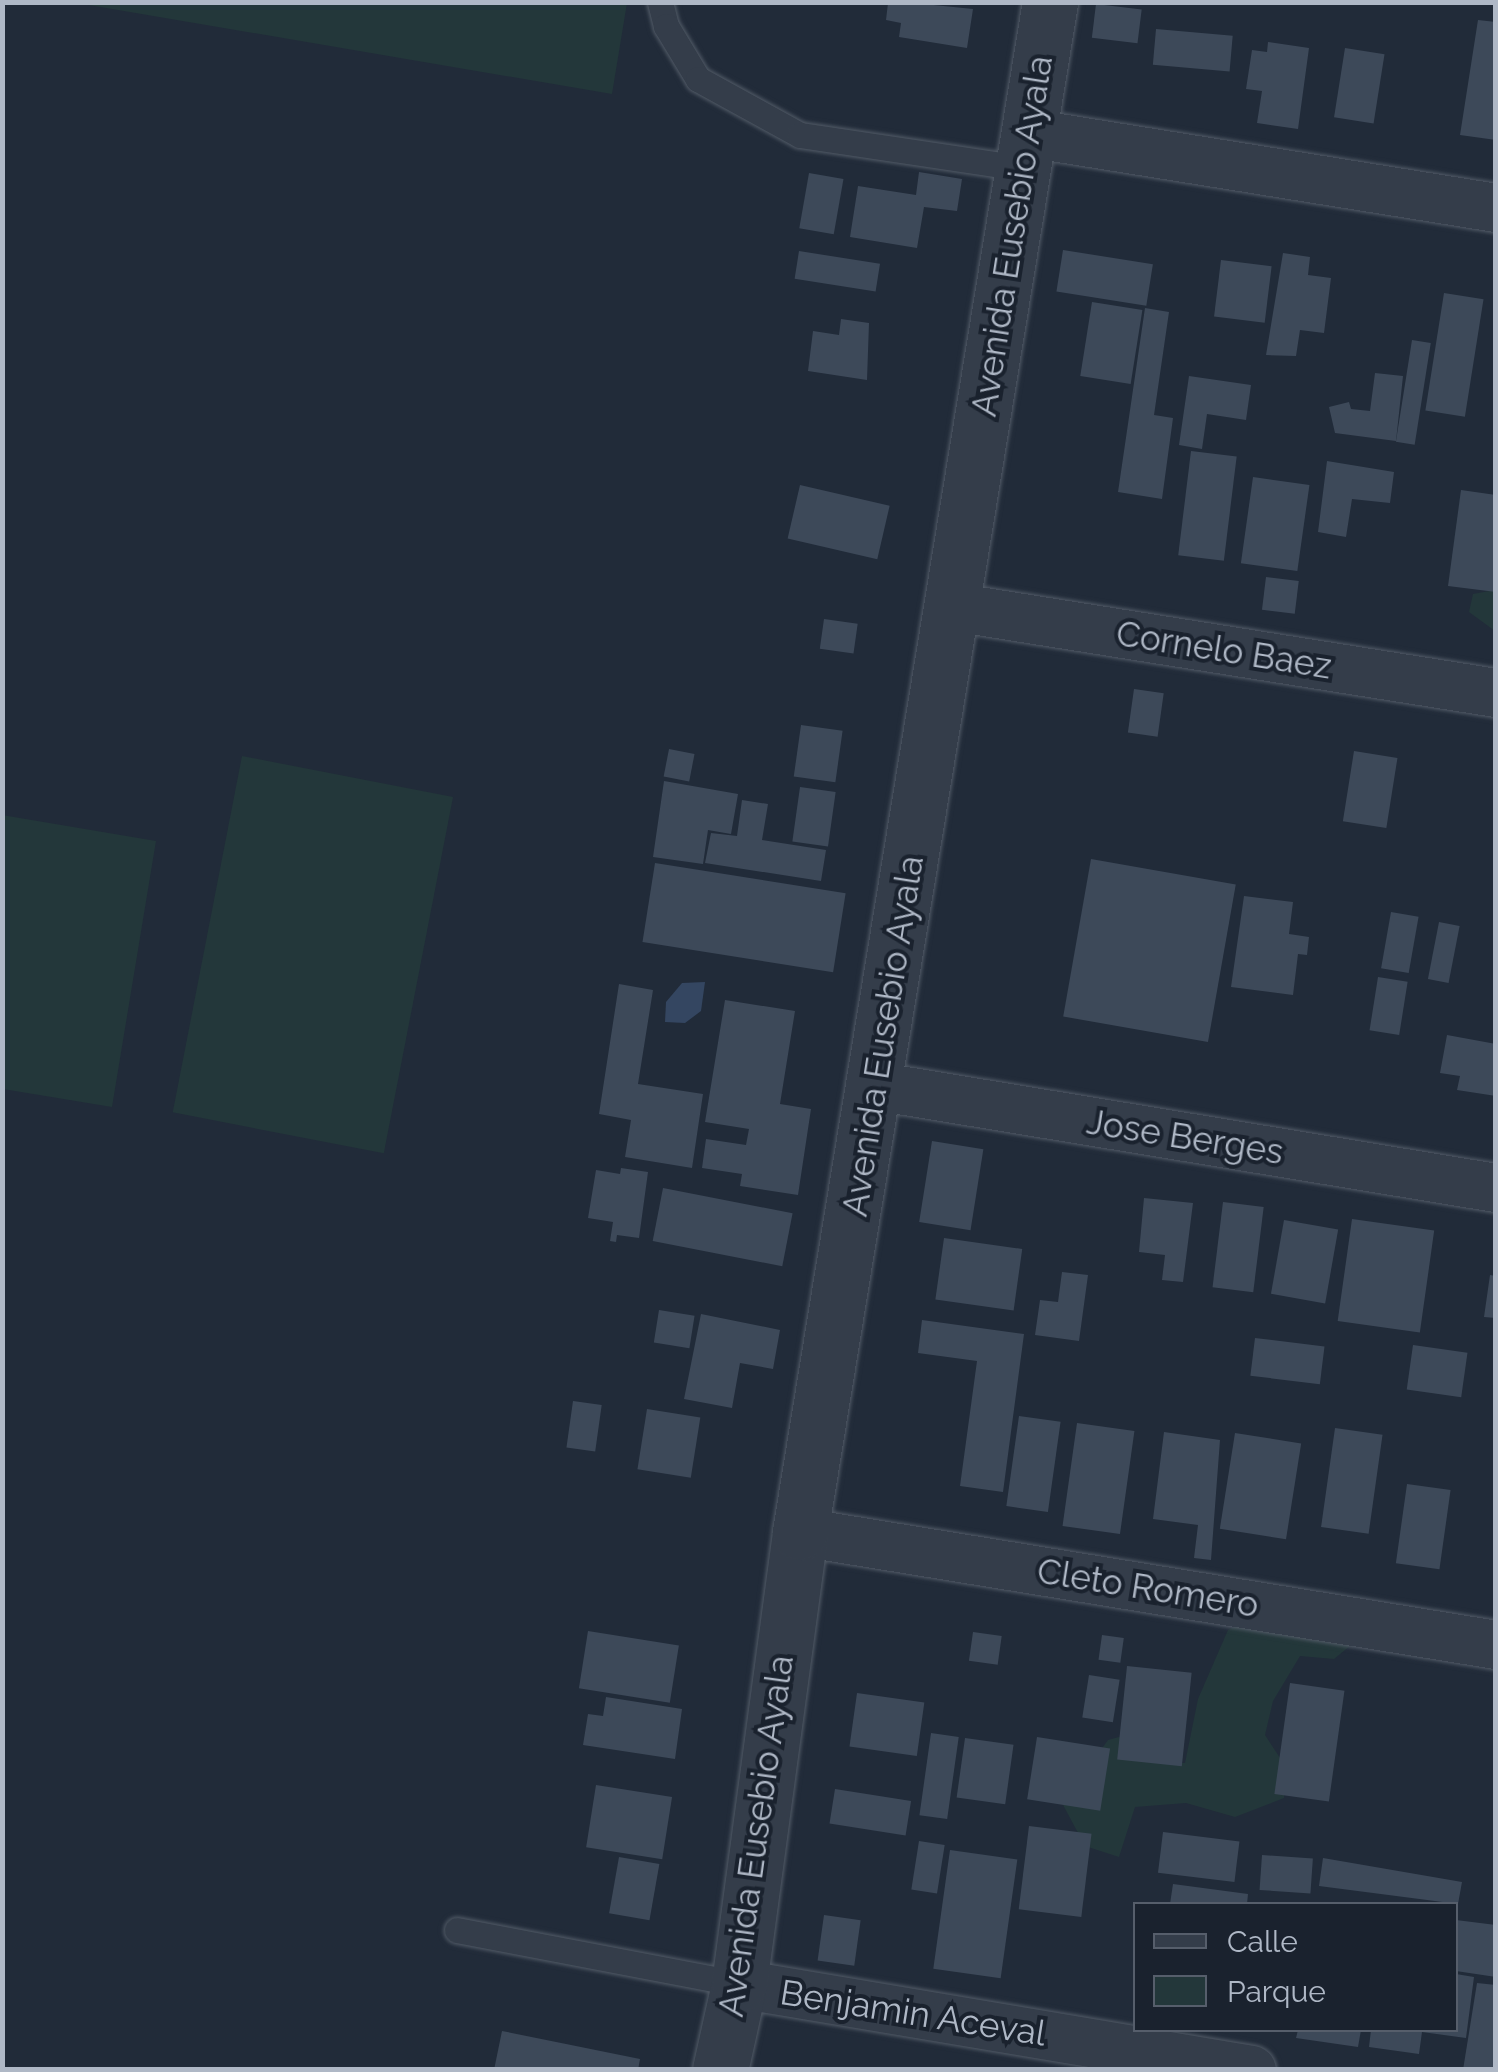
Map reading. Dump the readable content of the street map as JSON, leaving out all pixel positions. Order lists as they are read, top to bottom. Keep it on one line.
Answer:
{"streets":{"street":["Avenida Eusebio Ayala","Cornelo Baez","Jose Berges","Cleto Romero","Benjamin Aceval"]},"crossings":[["Avenida Eusebio Ayala","Cornelo Baez"],["Avenida Eusebio Ayala","Jose Berges"],["Avenida Eusebio Ayala","Cleto Romero"],["Avenida Eusebio Ayala","Benjamin Aceval"]],"legend":["Calle","Parque"]}
